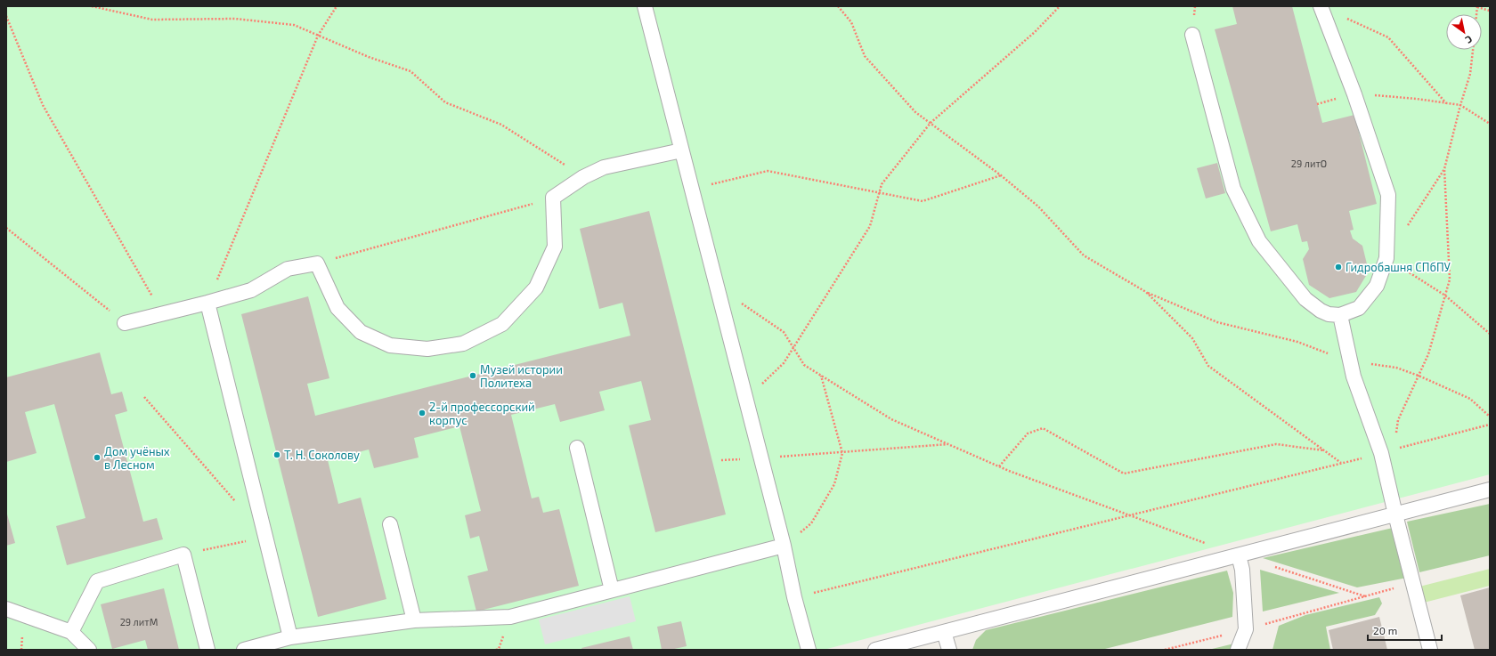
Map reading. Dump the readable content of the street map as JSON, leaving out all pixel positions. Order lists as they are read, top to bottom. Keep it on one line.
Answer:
{"places":["Гидробашня СПбПУ","Музей истории Политеха","2-й профессорский корпус","Т. Н. Соколову","Дом учёных в Лесном"],"house_numbers":["29 литО","29 литМ"],"scale_bar":"20 m","north":"bottom right"}
